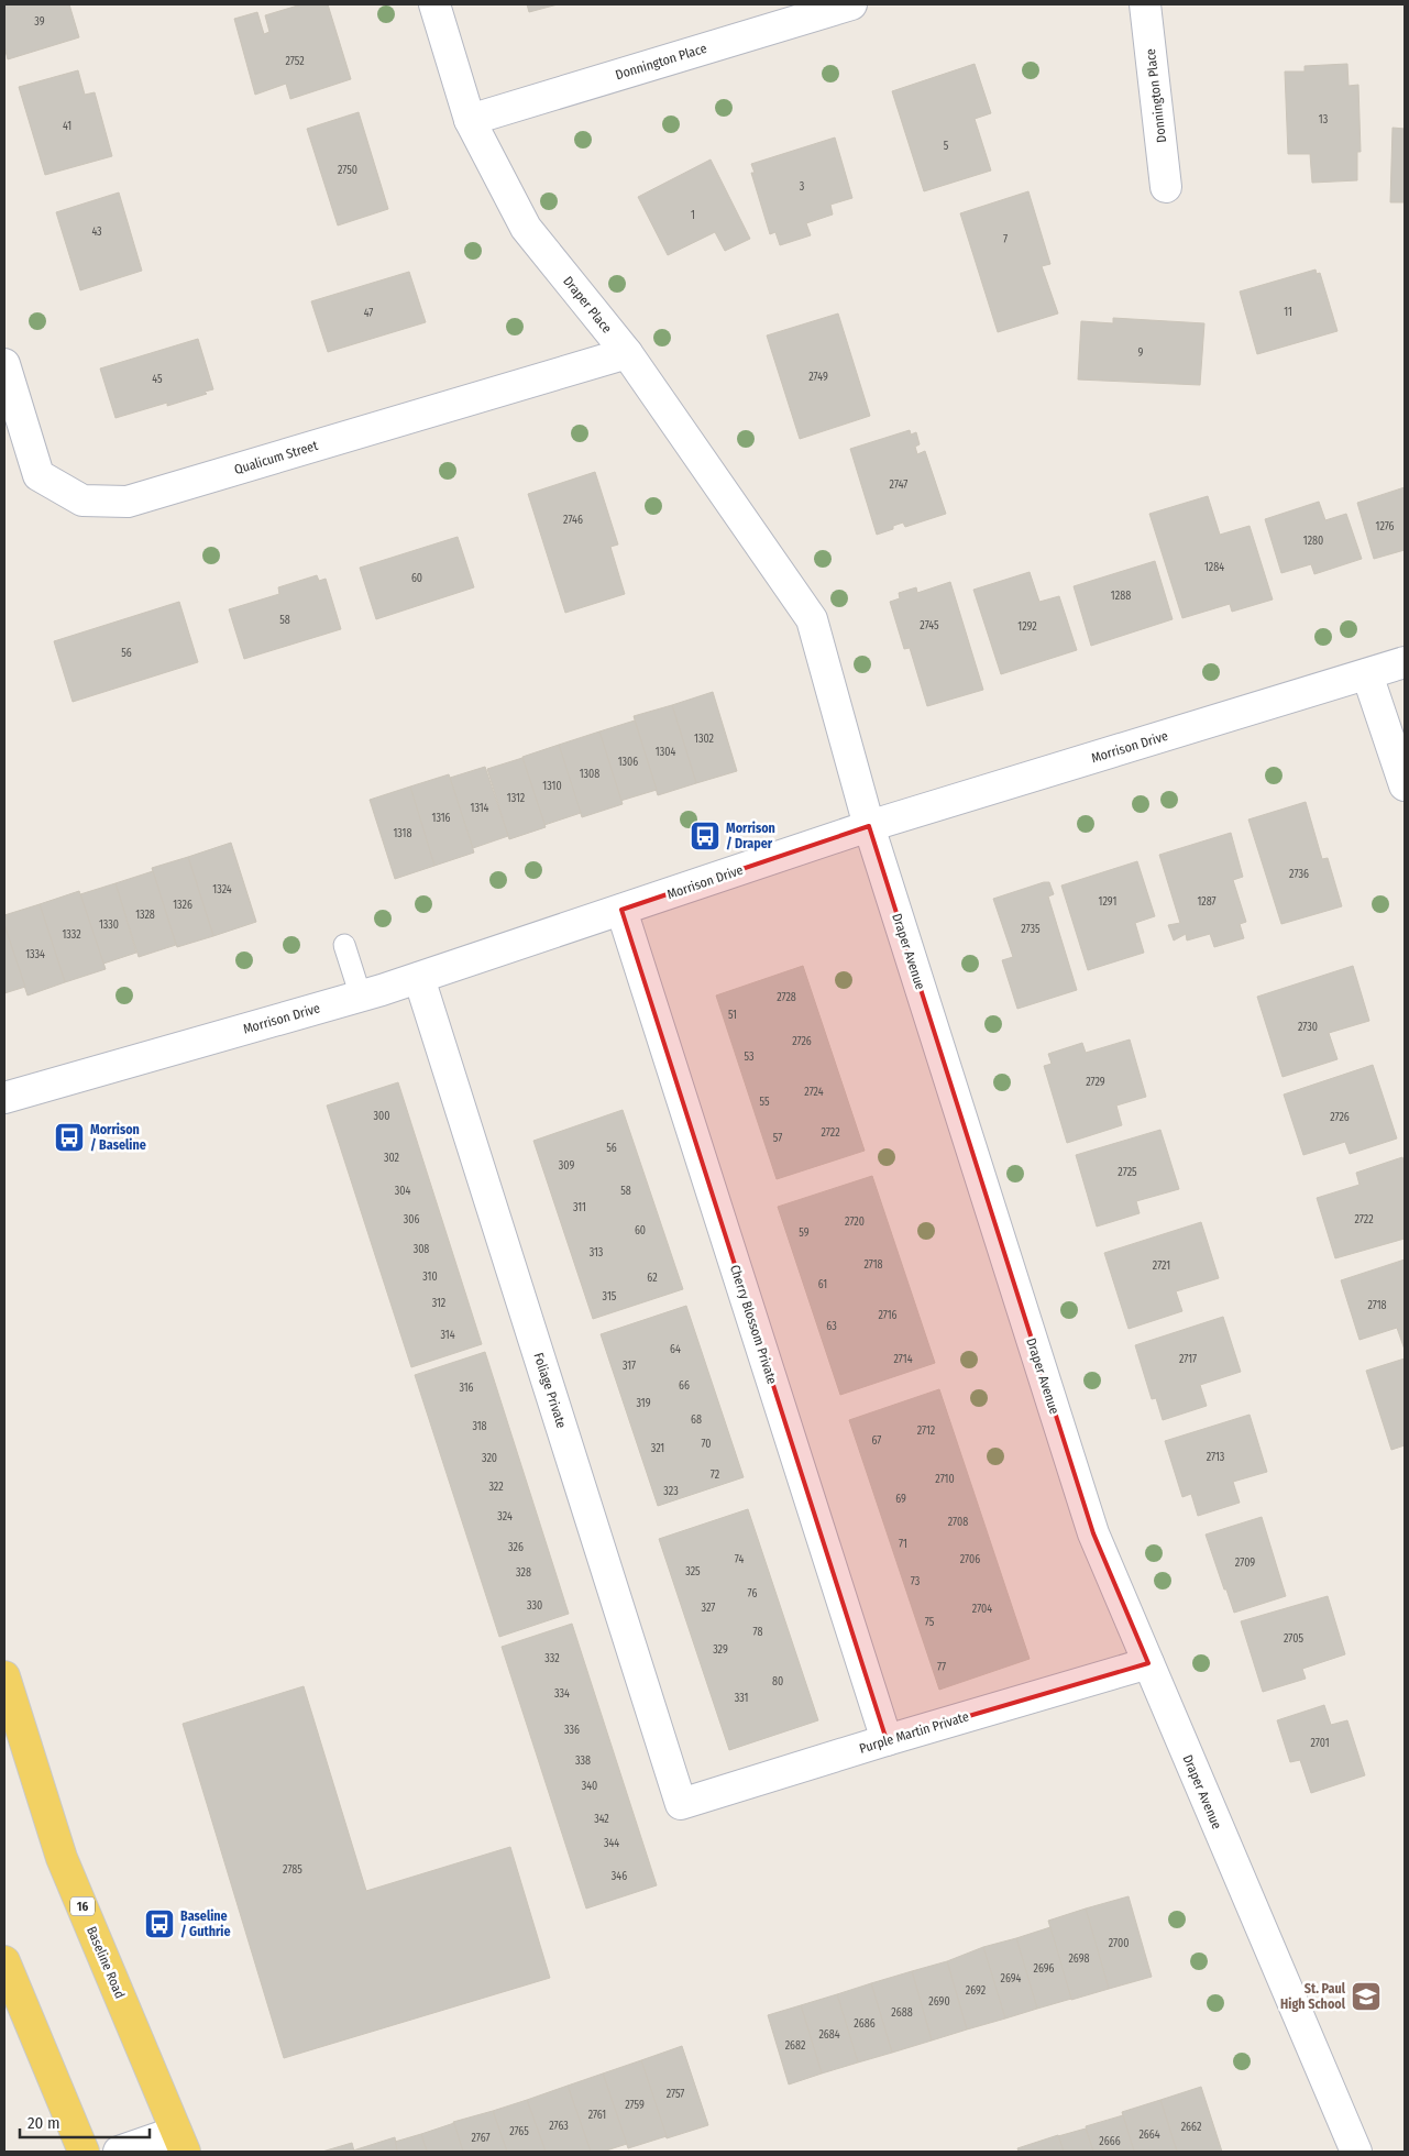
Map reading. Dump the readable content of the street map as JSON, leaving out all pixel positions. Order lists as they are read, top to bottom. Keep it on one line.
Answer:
{"streets":{"main road":["16","Baseline Road"],"street":["Donnington Place","Draper Place","Qualicum Street","Morrison Drive","Draper Avenue","Cherry Blossom Private","Foliage Private","Purple Martin Private"]},"crossings":[["Donnington Place","Draper Place"],["Draper Place","Qualicum Street"],["Draper Place","Draper Avenue"],["Morrison Drive","Draper Avenue"],["Morrison Drive","Cherry Blossom Private"],["Morrison Drive","Foliage Private"],["Draper Avenue","Purple Martin Private"],["Cherry Blossom Private","Purple Martin Private"],["Foliage Private","Purple Martin Private"]],"places":{"bus stop":["Morrison / Draper","Morrison / Baseline","Baseline / Guthrie"],"school or university":["St. Paul High School"]},"house_numbers":["39","2752","13","41","5","2750","3","1","43","7","11","47","9","2749","45","2747","2746","1276","1280","1284","60","1288","58","2745","1292","56","1302","1304","1306","1308","1310","1312","1314","1316","1318","2736","1324","1291","1287","1326","1328","1330","2735","1332","1334","2728","51","2730","2726","53","2729","2724","55","300","2726","2722","57","56","302","309","2725","304","58","311","306","2722","2720","60","59","308","313","2718","2721","310","62","61","315","312","2718","2716","63","314","64","2714","2717","317","66","316","319","68","318","2712","67","70","321","2713","320","72","2710","322","323","69","324","2708","71","326","74","2706","2709","325","328","73","76","330","327","2704","75","78","2705","329","332","77","80","334","331","336","2701","338","340","342","344","2785","346","2700","2698","2696","2694","2692","2690","2688","2686","2684","2682","2757","2759","2761","2763","2662","2765","2664","2767","2666"],"scale_bar":"20 m"}
